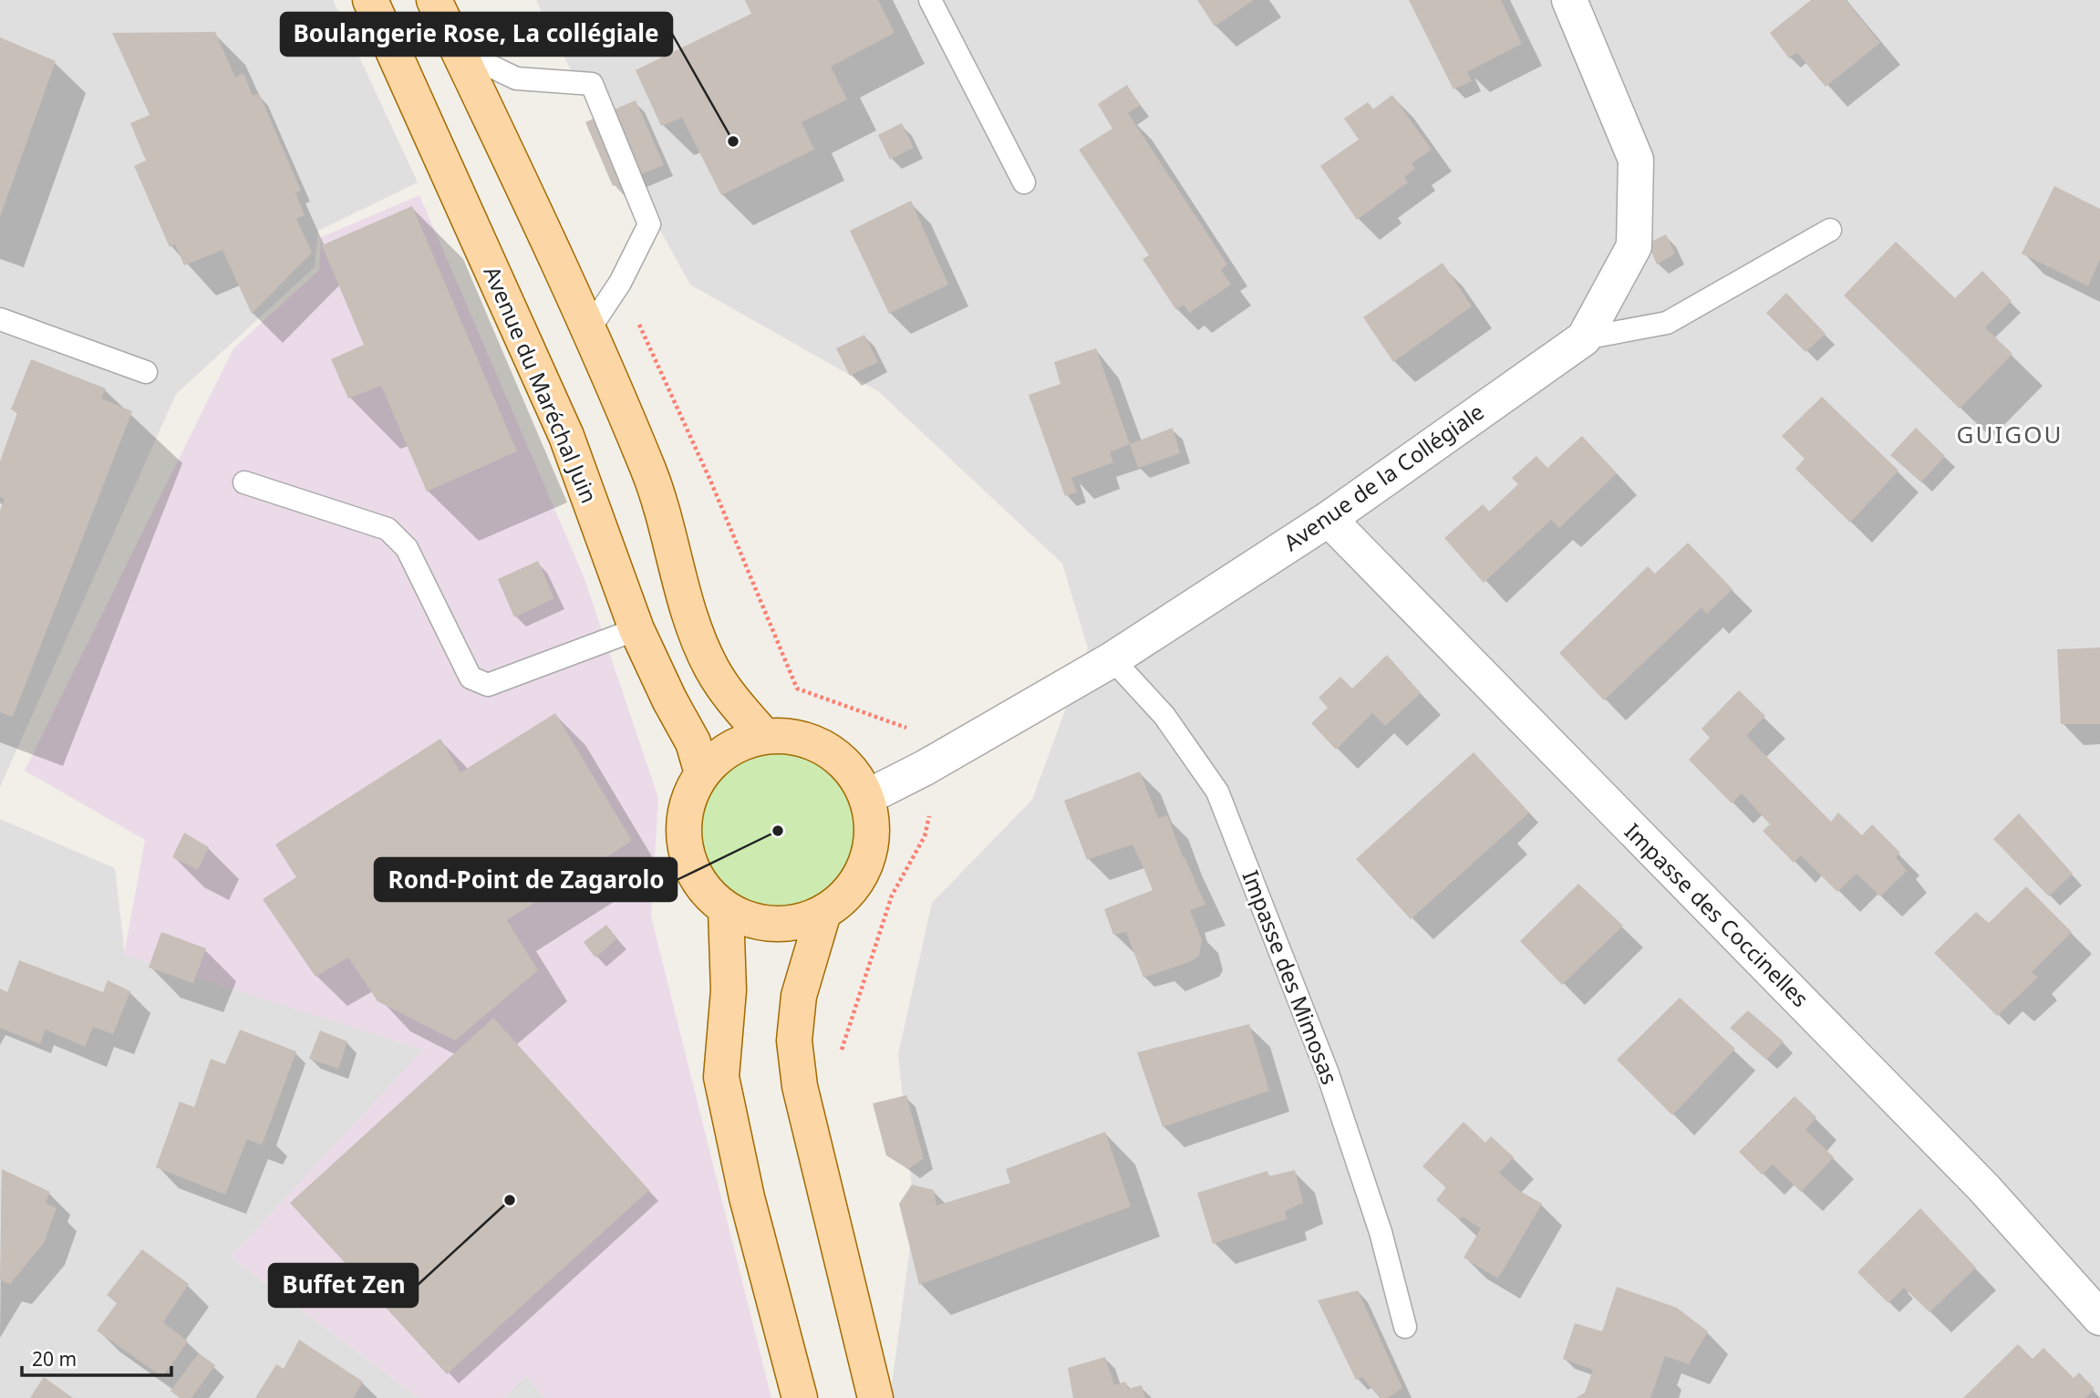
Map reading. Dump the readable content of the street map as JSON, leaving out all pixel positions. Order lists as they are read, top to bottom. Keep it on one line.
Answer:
{"streets":{"main road":["Avenue du Maréchal Juin"],"street":["Avenue de la Collégiale","Impasse des Coccinelles"],"lane":["Impasse des Mimosas"]},"crossings":[["Avenue du Maréchal Juin","Avenue de la Collégiale"],["Avenue de la Collégiale","Impasse des Coccinelles"],["Avenue de la Collégiale","Impasse des Mimosas"]],"districts":["GUIGOU"],"places":["Boulangerie Rose, La collégiale","Rond-Point de Zagarolo","Buffet Zen"],"scale_bar":"20 m"}
